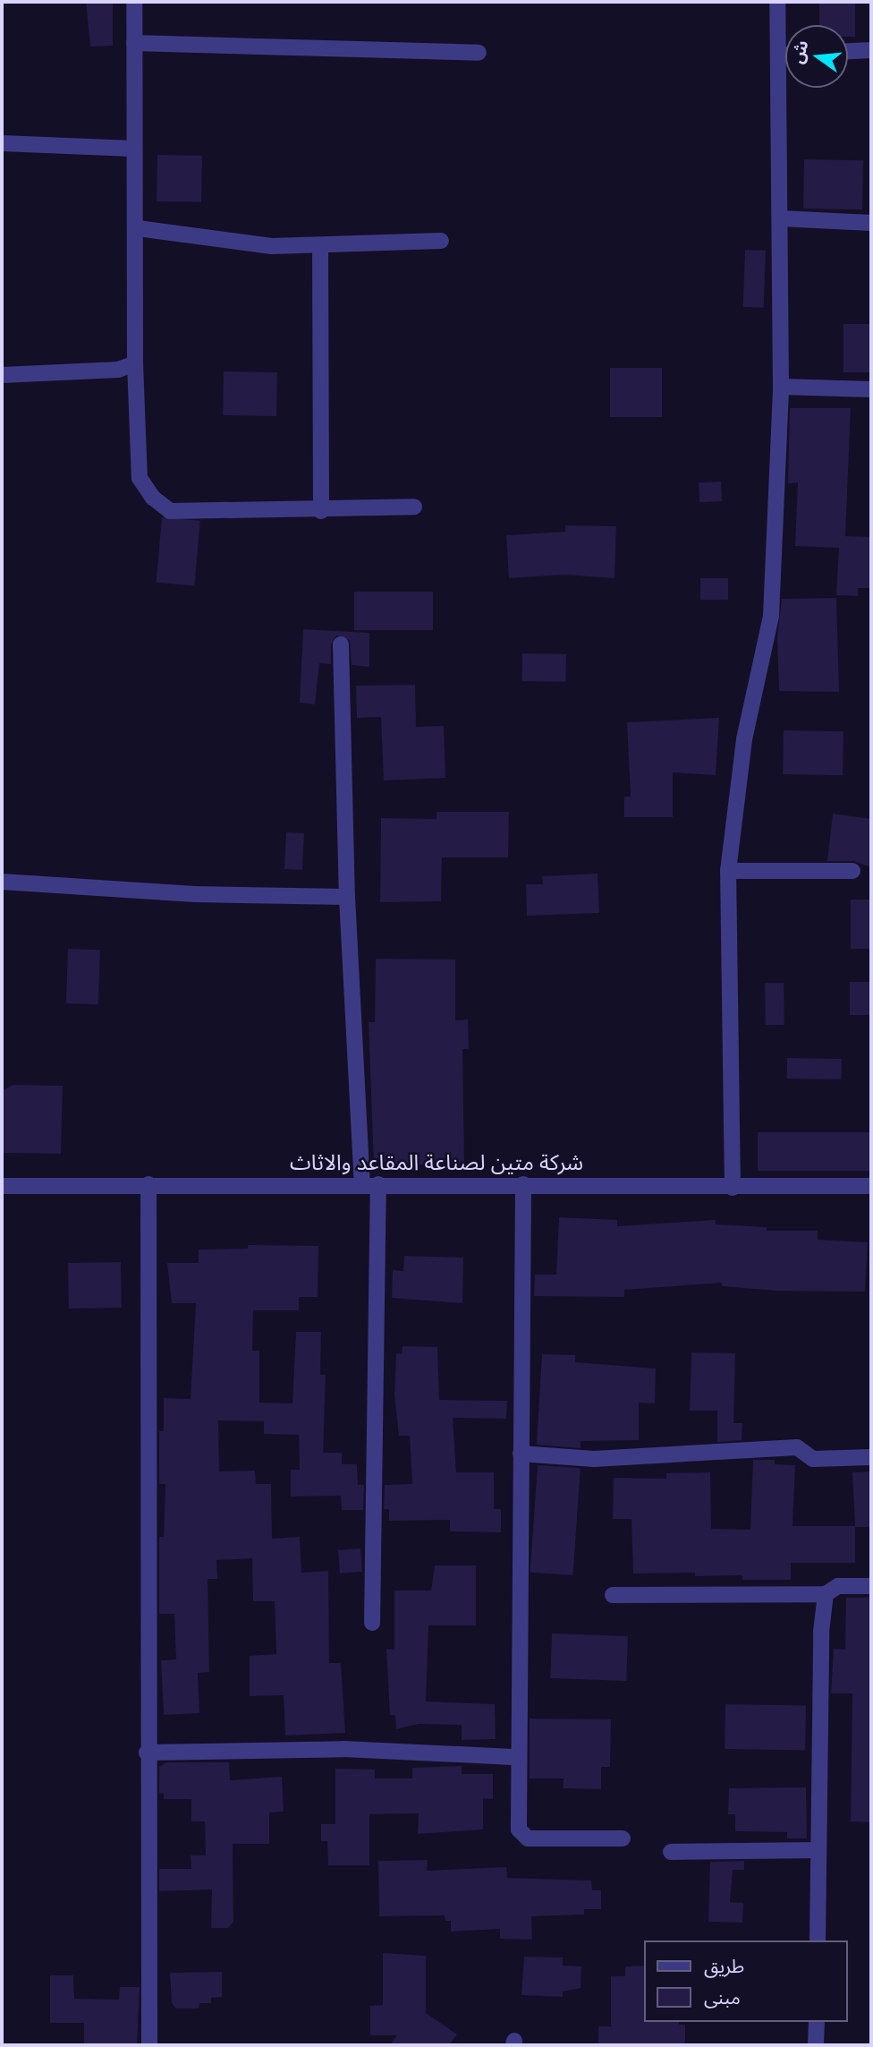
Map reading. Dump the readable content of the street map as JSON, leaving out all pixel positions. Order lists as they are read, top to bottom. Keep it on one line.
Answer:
{"streets":{"street":["شركة متين لصناعة المقاعد والاثاث"]},"legend":["طريق","مبنى"],"north":"left"}
